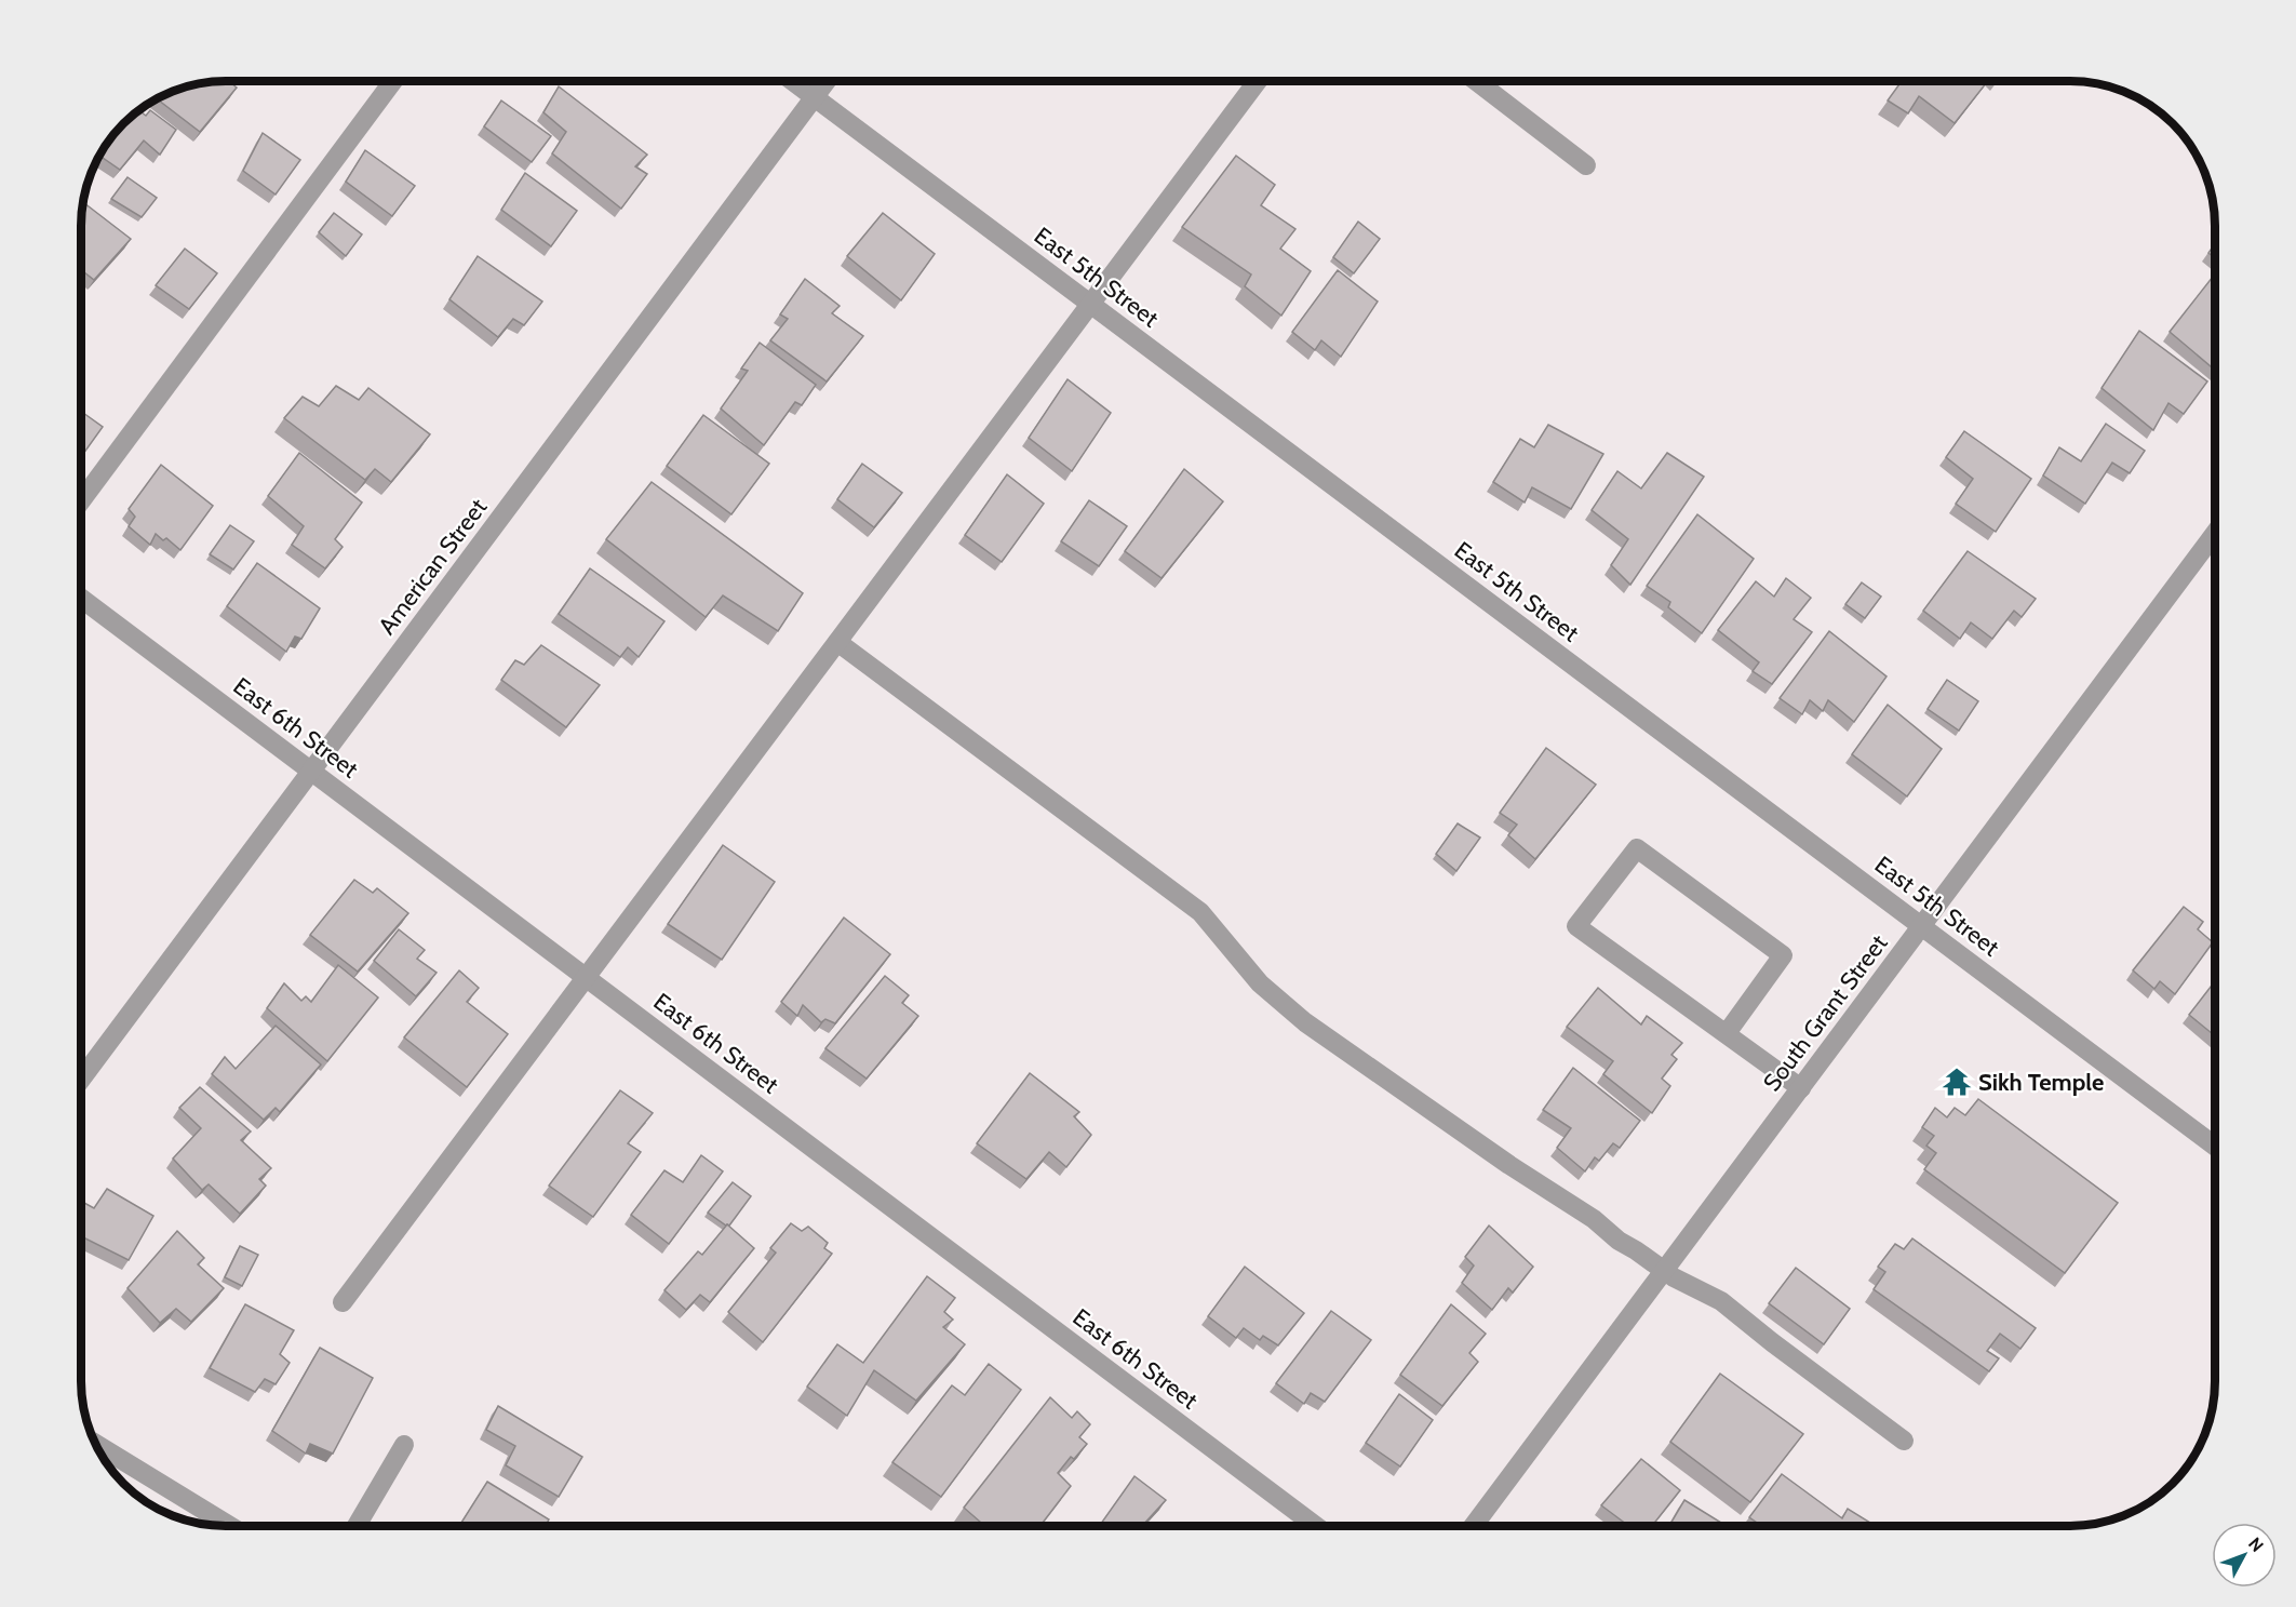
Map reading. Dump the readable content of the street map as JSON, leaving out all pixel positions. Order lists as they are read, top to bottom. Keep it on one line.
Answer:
{"streets":{"street":["East 5th Street","American Street","East 6th Street","South Grant Street"]},"crossings":[["East 5th Street","American Street"],["East 5th Street","South Grant Street"],["American Street","East 6th Street"]],"places":{"temple":["Sikh Temple"]},"north":"top right"}
